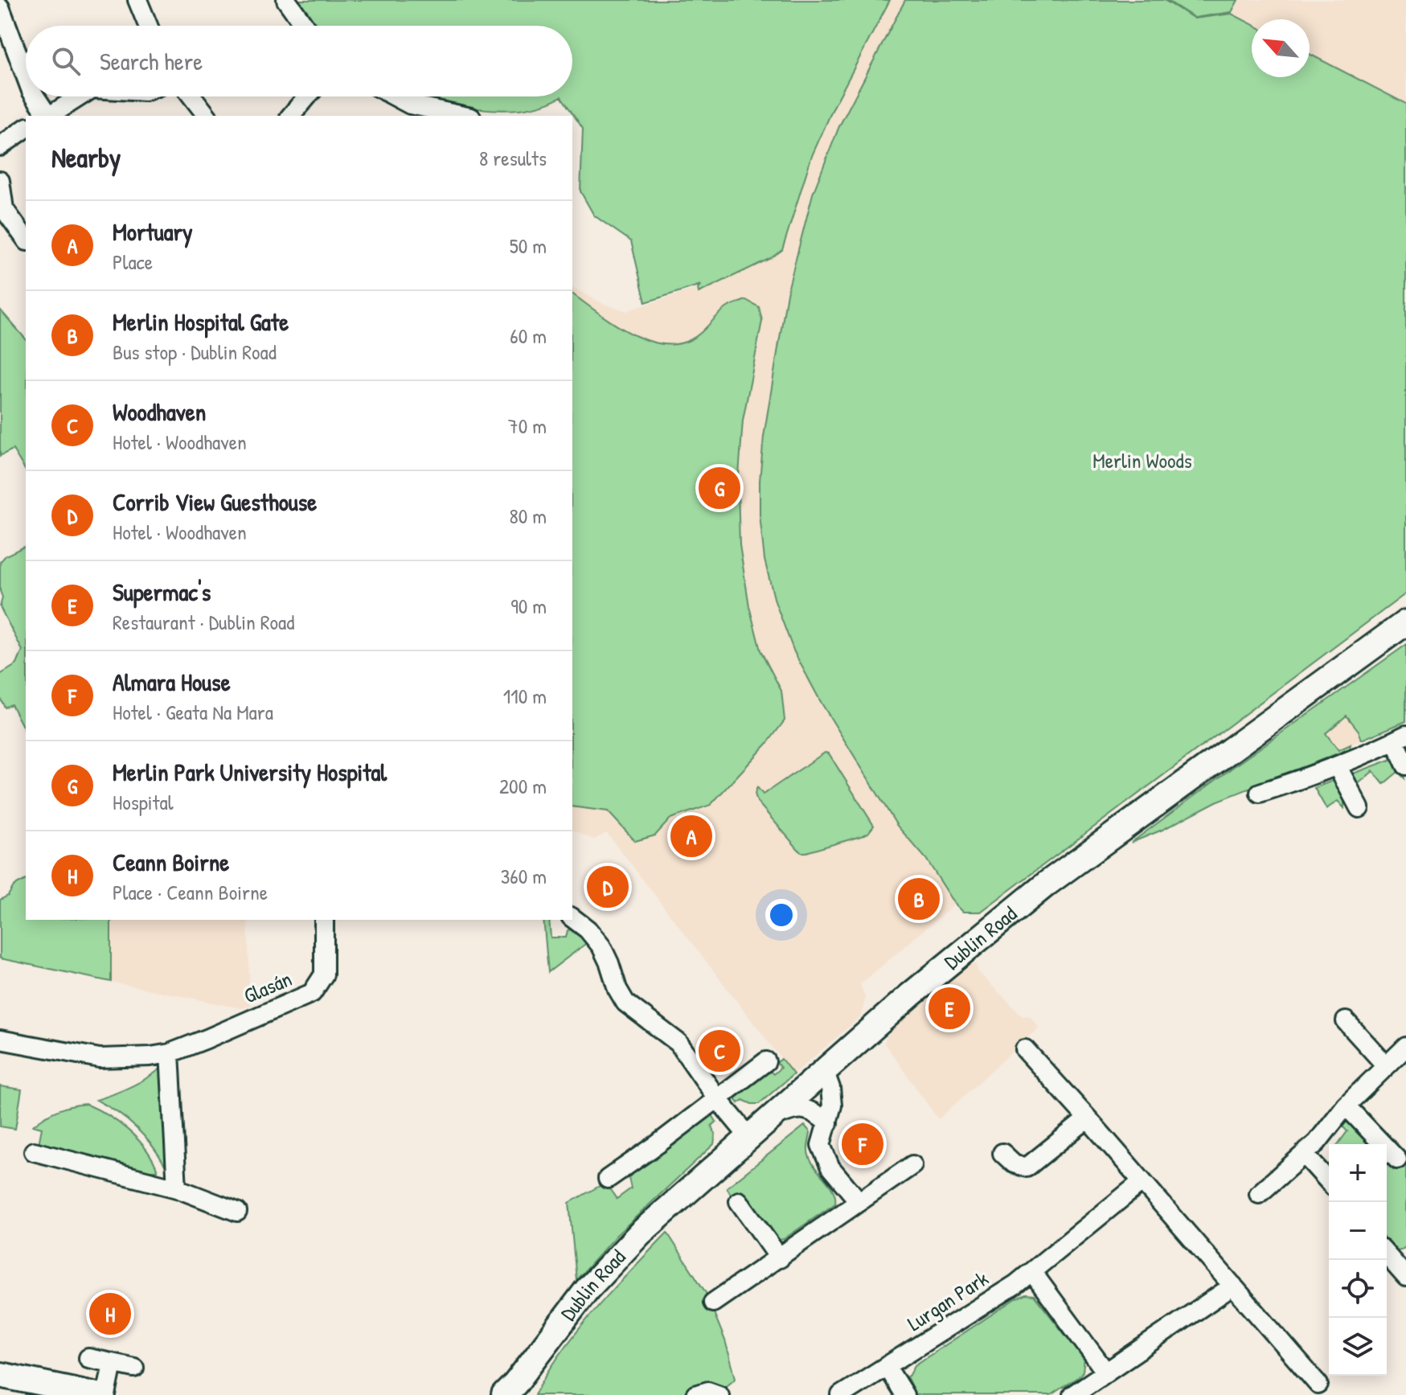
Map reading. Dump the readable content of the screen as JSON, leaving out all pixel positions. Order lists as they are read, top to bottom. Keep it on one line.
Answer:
{"streets":{"main road":["Dublin Road"],"street":["Glasán","Lurgan Park"]},"parks":["Merlin Woods"],"north":"top left","page":{"search":"Search here","heading":["Nearby","8 results"],"list":[{"mark":"A","name":"Mortuary","note":"Place","value":"50 m"},{"mark":"B","name":"Merlin Hospital Gate","note":"Bus stop · Dublin Road","value":"60 m"},{"mark":"C","name":"Woodhaven","note":"Hotel · Woodhaven","value":"70 m"},{"mark":"D","name":"Corrib View Guesthouse","note":"Hotel · Woodhaven","value":"80 m"},{"mark":"E","name":"Supermac's","note":"Restaurant · Dublin Road","value":"90 m"},{"mark":"F","name":"Almara House","note":"Hotel · Geata Na Mara","value":"110 m"},{"mark":"G","name":"Merlin Park University Hospital","note":"Hospital","value":"200 m"},{"mark":"H","name":"Ceann Boirne","note":"Place · Ceann Boirne","value":"360 m"}],"pins":["G","A","D","B","E","C","F","H"],"map_buttons":["+","−"]}}
